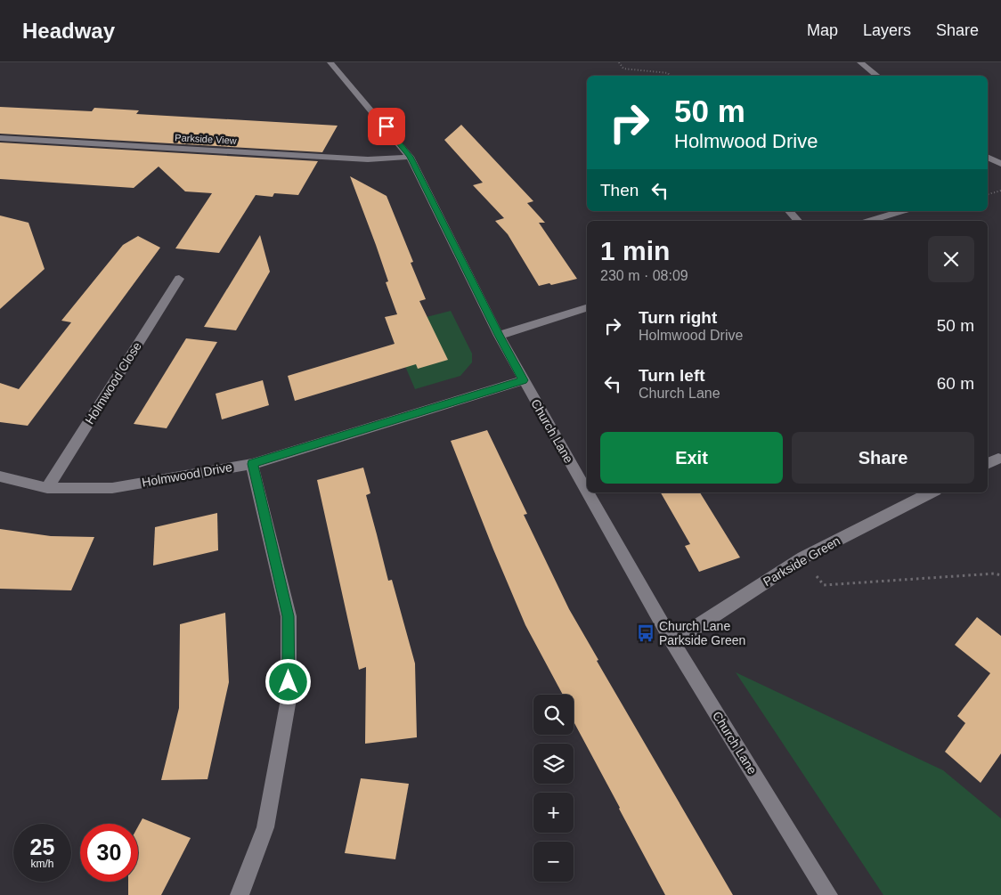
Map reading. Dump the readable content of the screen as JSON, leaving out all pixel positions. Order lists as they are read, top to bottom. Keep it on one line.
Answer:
{"streets":{"street":["Parkside View","Holmwood Close","Church Lane","Holmwood Drive","Parkside Green"]},"crossings":[["Parkside View","Church Lane"],["Holmwood Close","Holmwood Drive"],["Church Lane","Holmwood Drive"],["Church Lane","Parkside Green"]],"places":{"bus stop":["Church Lane Parkside Green"]},"page":{"header":"Headway","nav":["Map","Layers","Share"],"turn":["50 m","Holmwood Drive"],"then":"Then","heading":["1 min","230 m · 08:09"],"list":[{"name":"Turn right","note":"Holmwood Drive","value":"50 m"},{"name":"Turn left","note":"Church Lane","value":"60 m"}],"buttons":["Exit","Share"],"map_buttons":["+","−"],"speed":"25 km/h","limit":"30"}}
